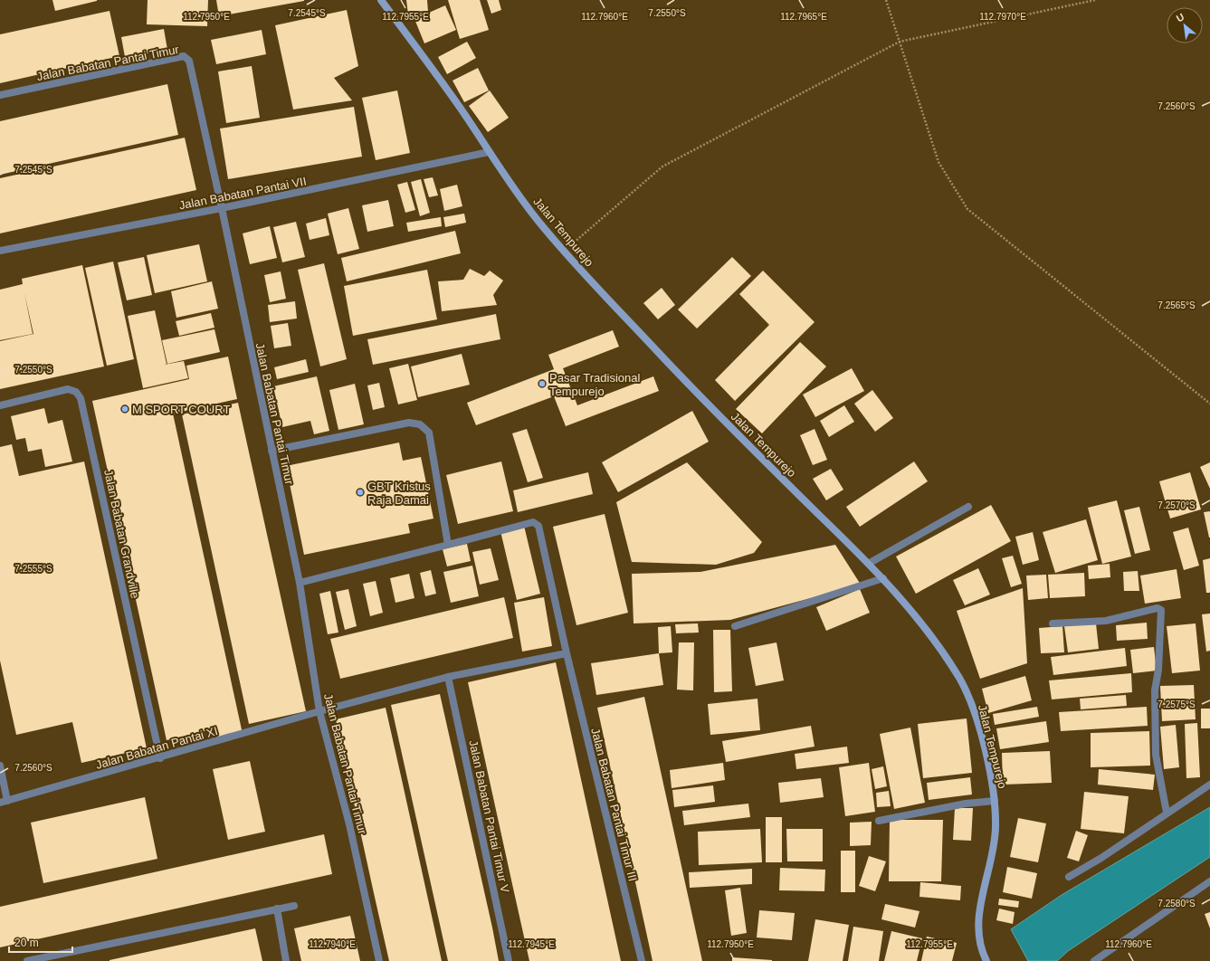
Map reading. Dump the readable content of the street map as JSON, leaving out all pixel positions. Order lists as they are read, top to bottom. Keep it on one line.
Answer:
{"streets":{"main road":["Jalan Tempurejo"],"street":["Jalan Babatan Pantai Timur","Jalan Babatan Pantai VII","Jalan Babatan Grandville","Jalan Babatan Pantai XI","Jalan Babatan Pantai Timur III","Jalan Babatan Pantai Timur V"]},"crossings":[["Jalan Babatan Pantai Timur","Jalan Babatan Pantai VII"],["Jalan Babatan Pantai Timur","Jalan Babatan Pantai XI"],["Jalan Babatan Pantai Timur","Jalan Babatan Pantai Timur III"],["Jalan Babatan Pantai VII","Jalan Tempurejo"],["Jalan Babatan Grandville","Jalan Babatan Pantai XI"],["Jalan Babatan Pantai XI","Jalan Babatan Pantai Timur III"],["Jalan Babatan Pantai XI","Jalan Babatan Pantai Timur V"]],"places":["Pasar Tradisional Tempurejo","M SPORT COURT","GBT Kristus Raja Damai"],"scale_bar":"20 m","north":"top left","coordinates":["7.2545°S","7.2550°S","112.7950°E","112.7955°E","112.7960°E","112.7965°E","112.7970°E","7.2560°S","7.2565°S","7.2570°S","7.2555°S","7.2575°S","7.2580°S","112.7940°E","112.7945°E"]}
